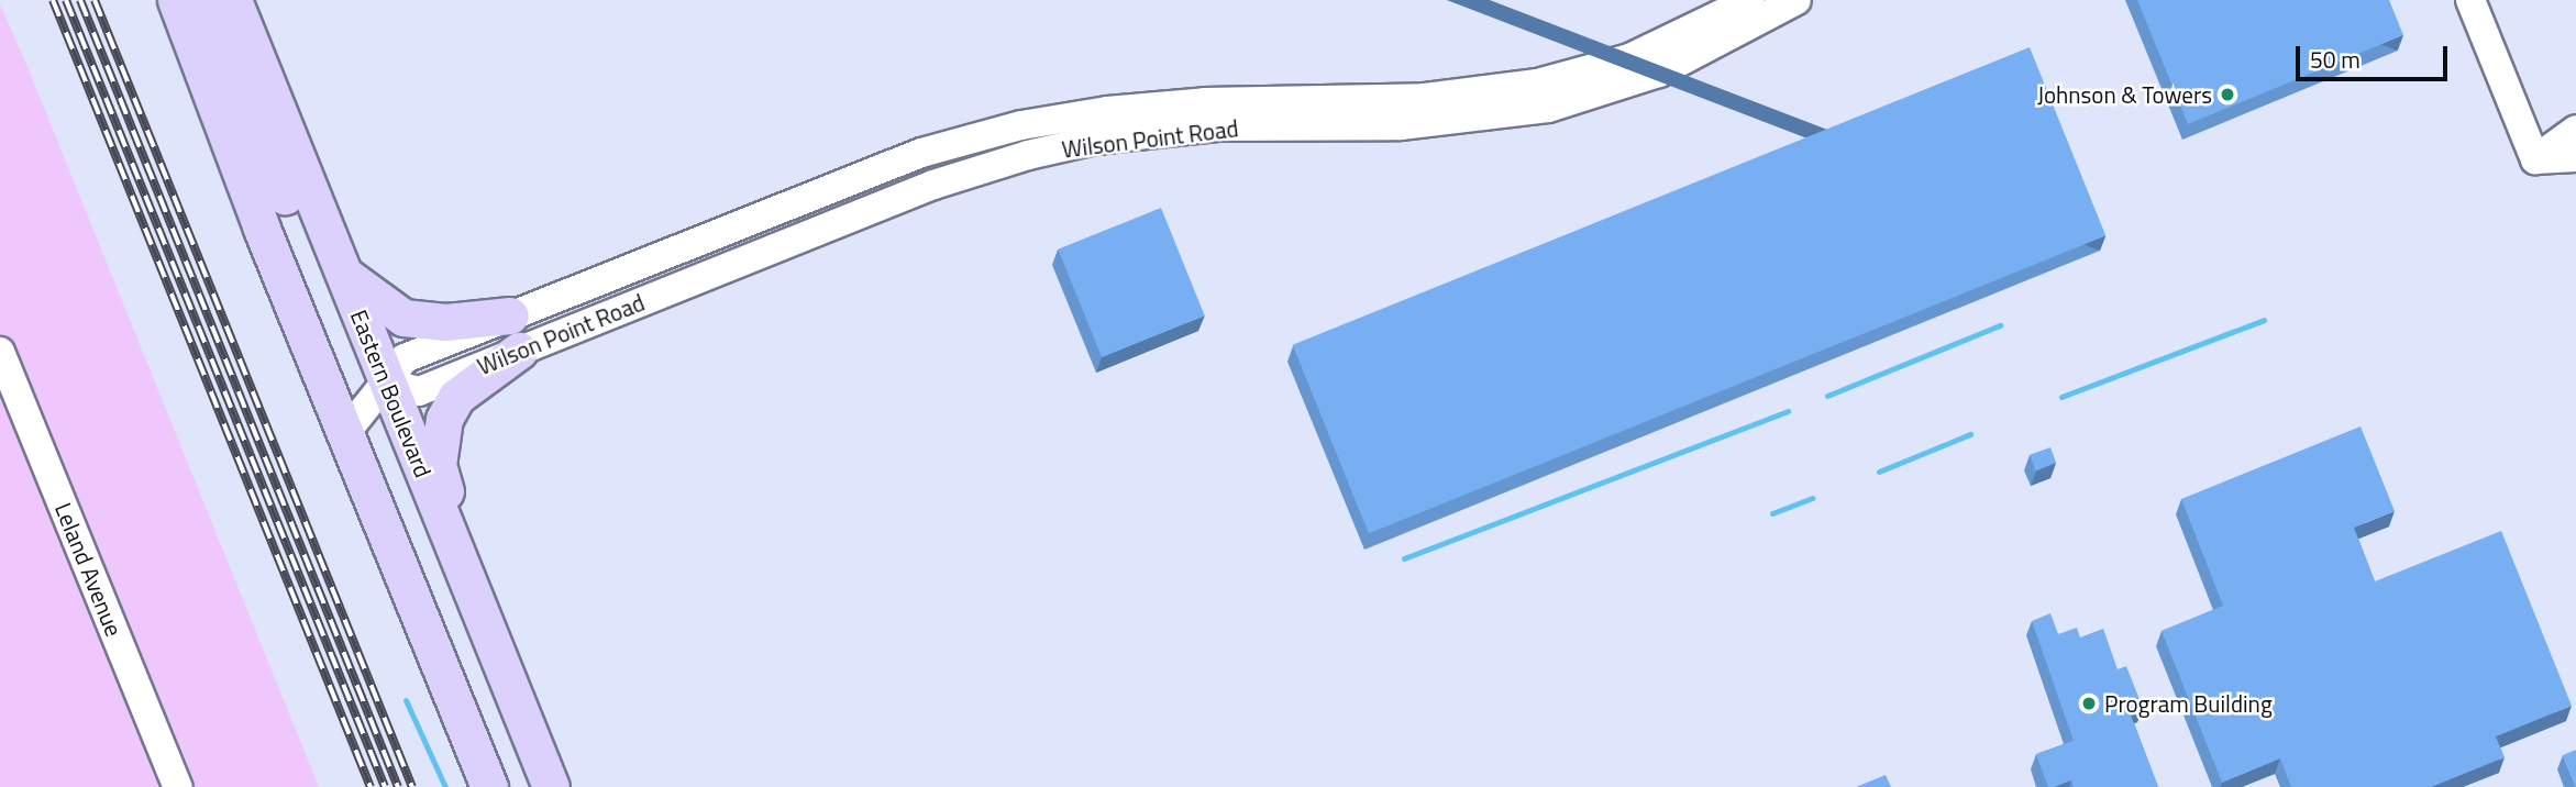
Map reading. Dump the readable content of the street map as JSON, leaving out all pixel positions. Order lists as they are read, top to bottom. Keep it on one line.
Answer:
{"streets":{"main road":["Eastern Boulevard"],"street":["Wilson Point Road","Leland Avenue"]},"crossings":[["Wilson Point Road","Eastern Boulevard"]],"places":["Johnson & Towers","Program Building"],"scale_bar":"50 m"}
